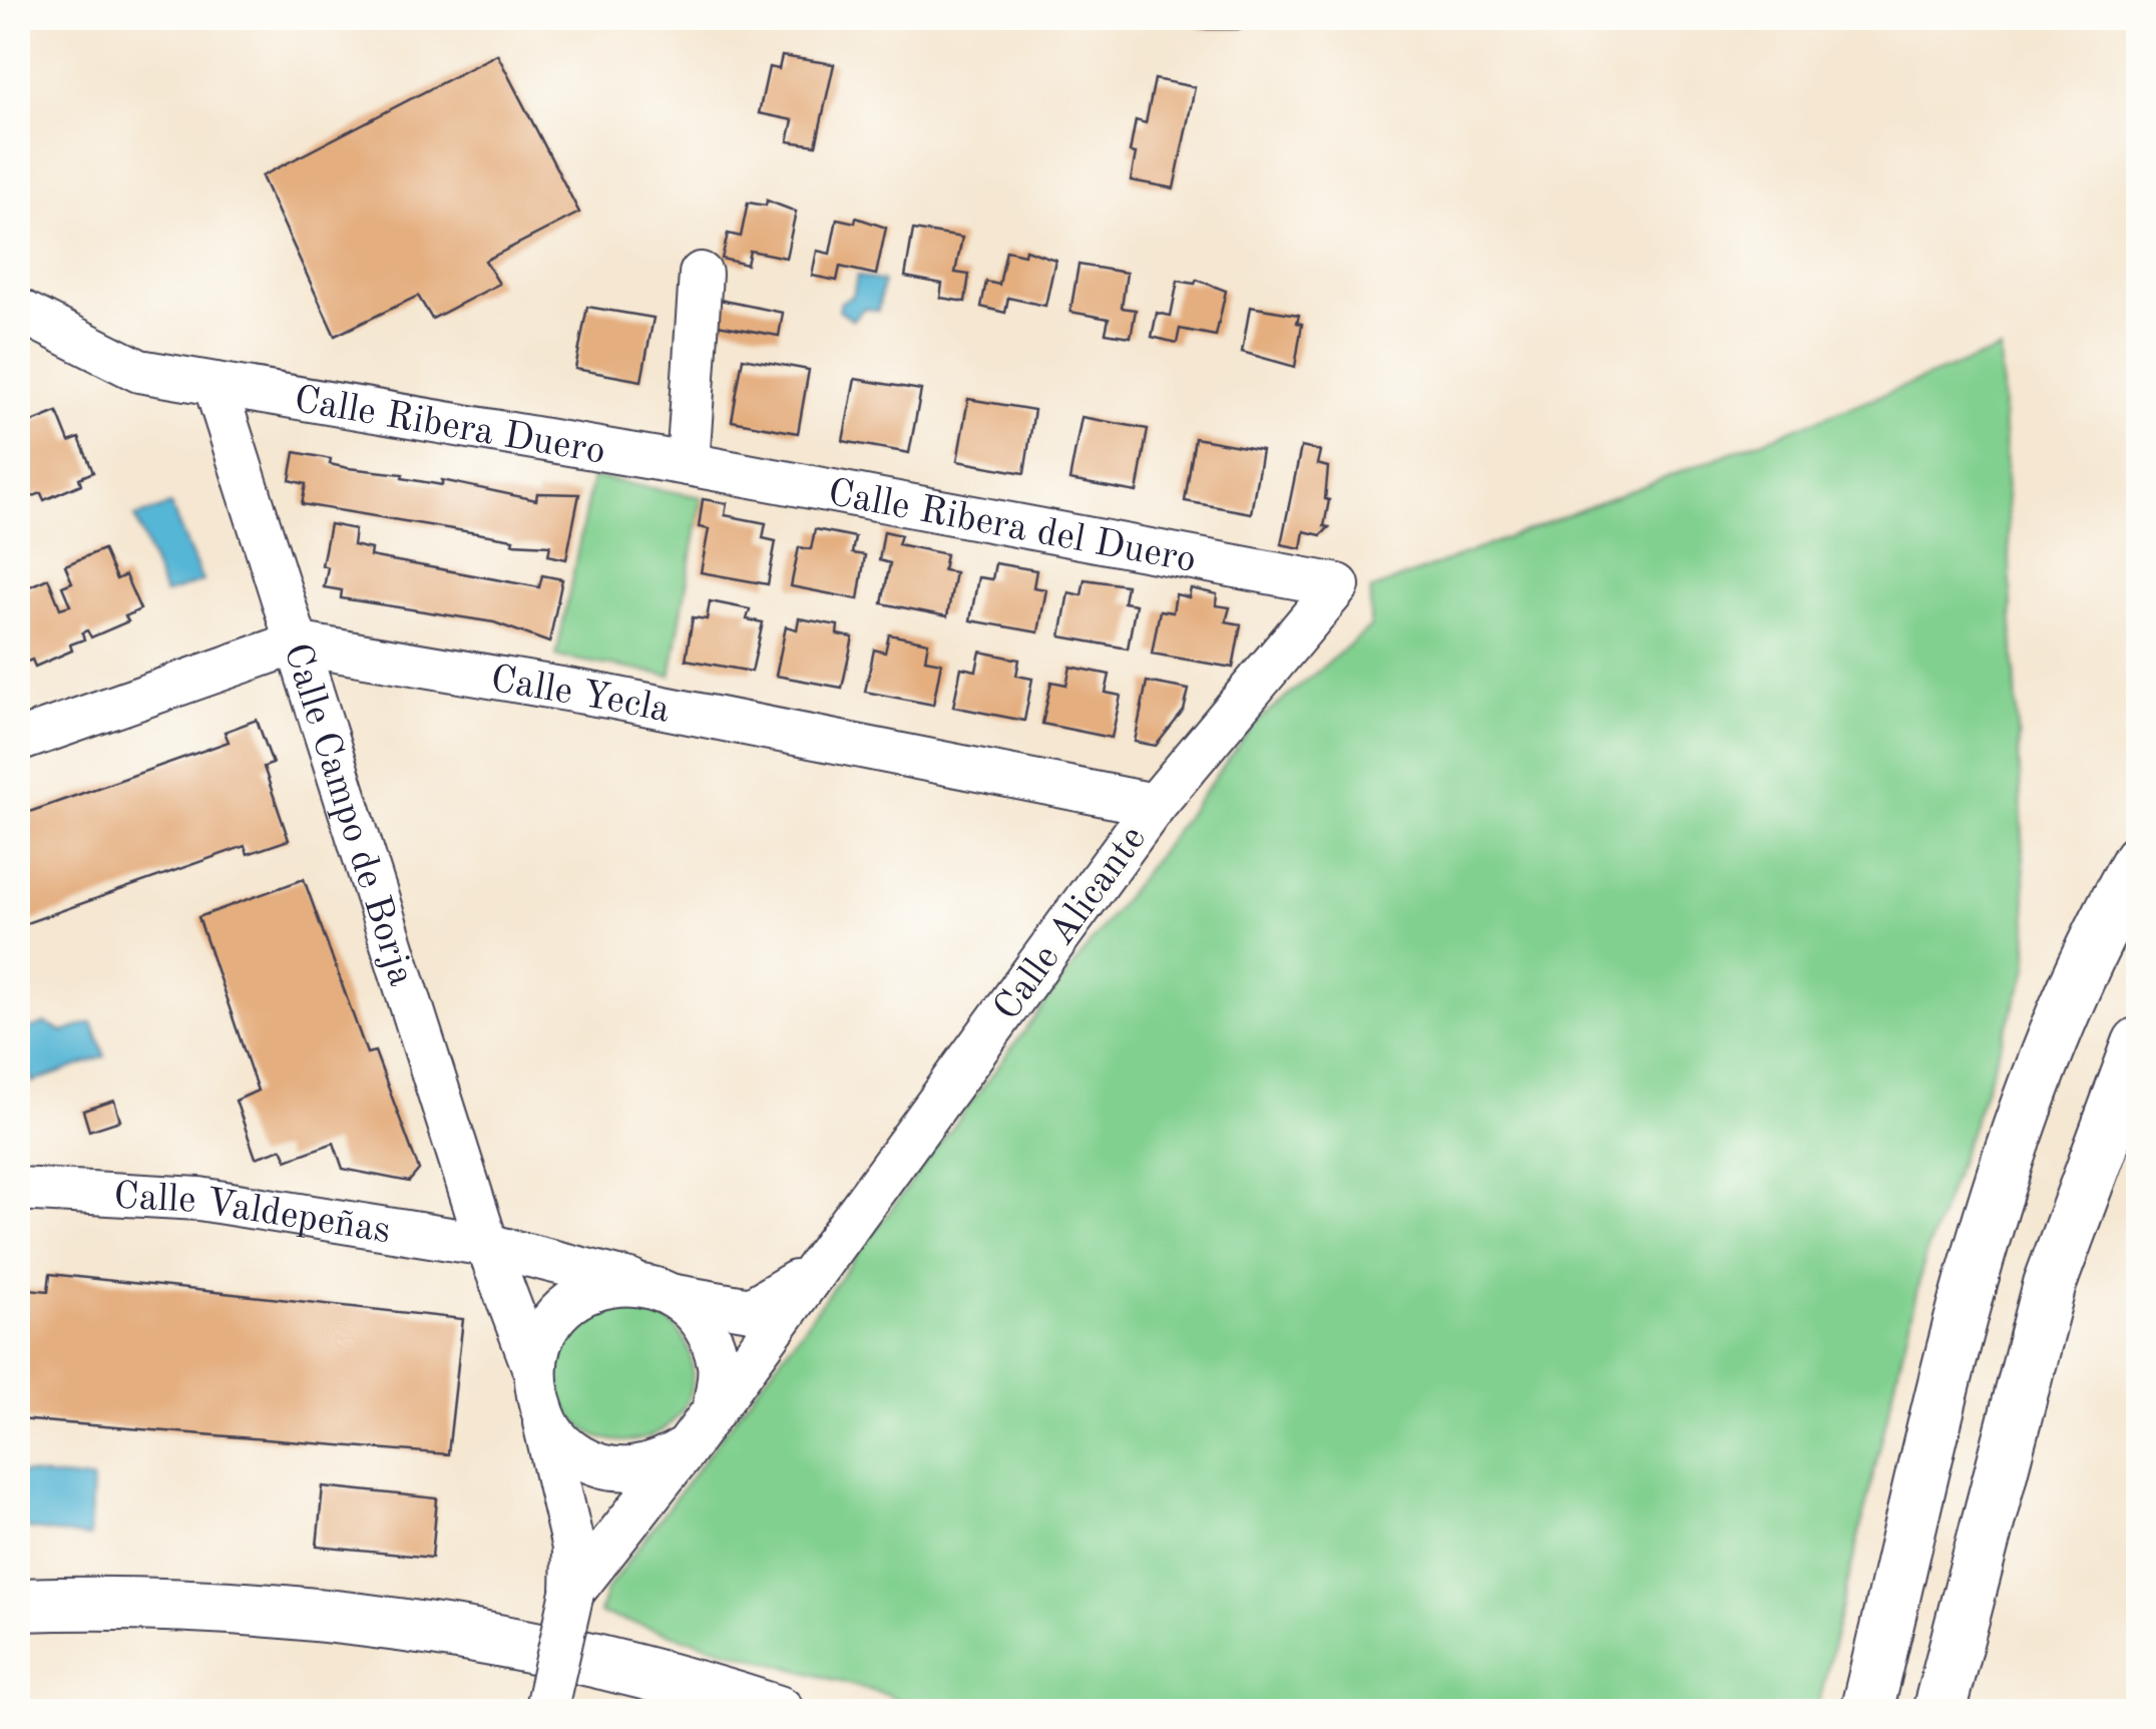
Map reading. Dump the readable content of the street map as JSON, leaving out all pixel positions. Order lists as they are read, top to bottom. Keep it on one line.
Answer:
{"streets":{"street":["Calle Ribera Duero","Calle Ribera del Duero","Calle Yecla","Calle Campo de Borja","Calle Alicante","Calle Valdepeñas"]},"crossings":[["Calle Ribera Duero","Calle Ribera del Duero"],["Calle Ribera Duero","Calle Campo de Borja"],["Calle Ribera del Duero","Calle Alicante"],["Calle Yecla","Calle Campo de Borja"],["Calle Yecla","Calle Alicante"],["Calle Campo de Borja","Calle Valdepeñas"],["Calle Alicante","Calle Valdepeñas"]]}
